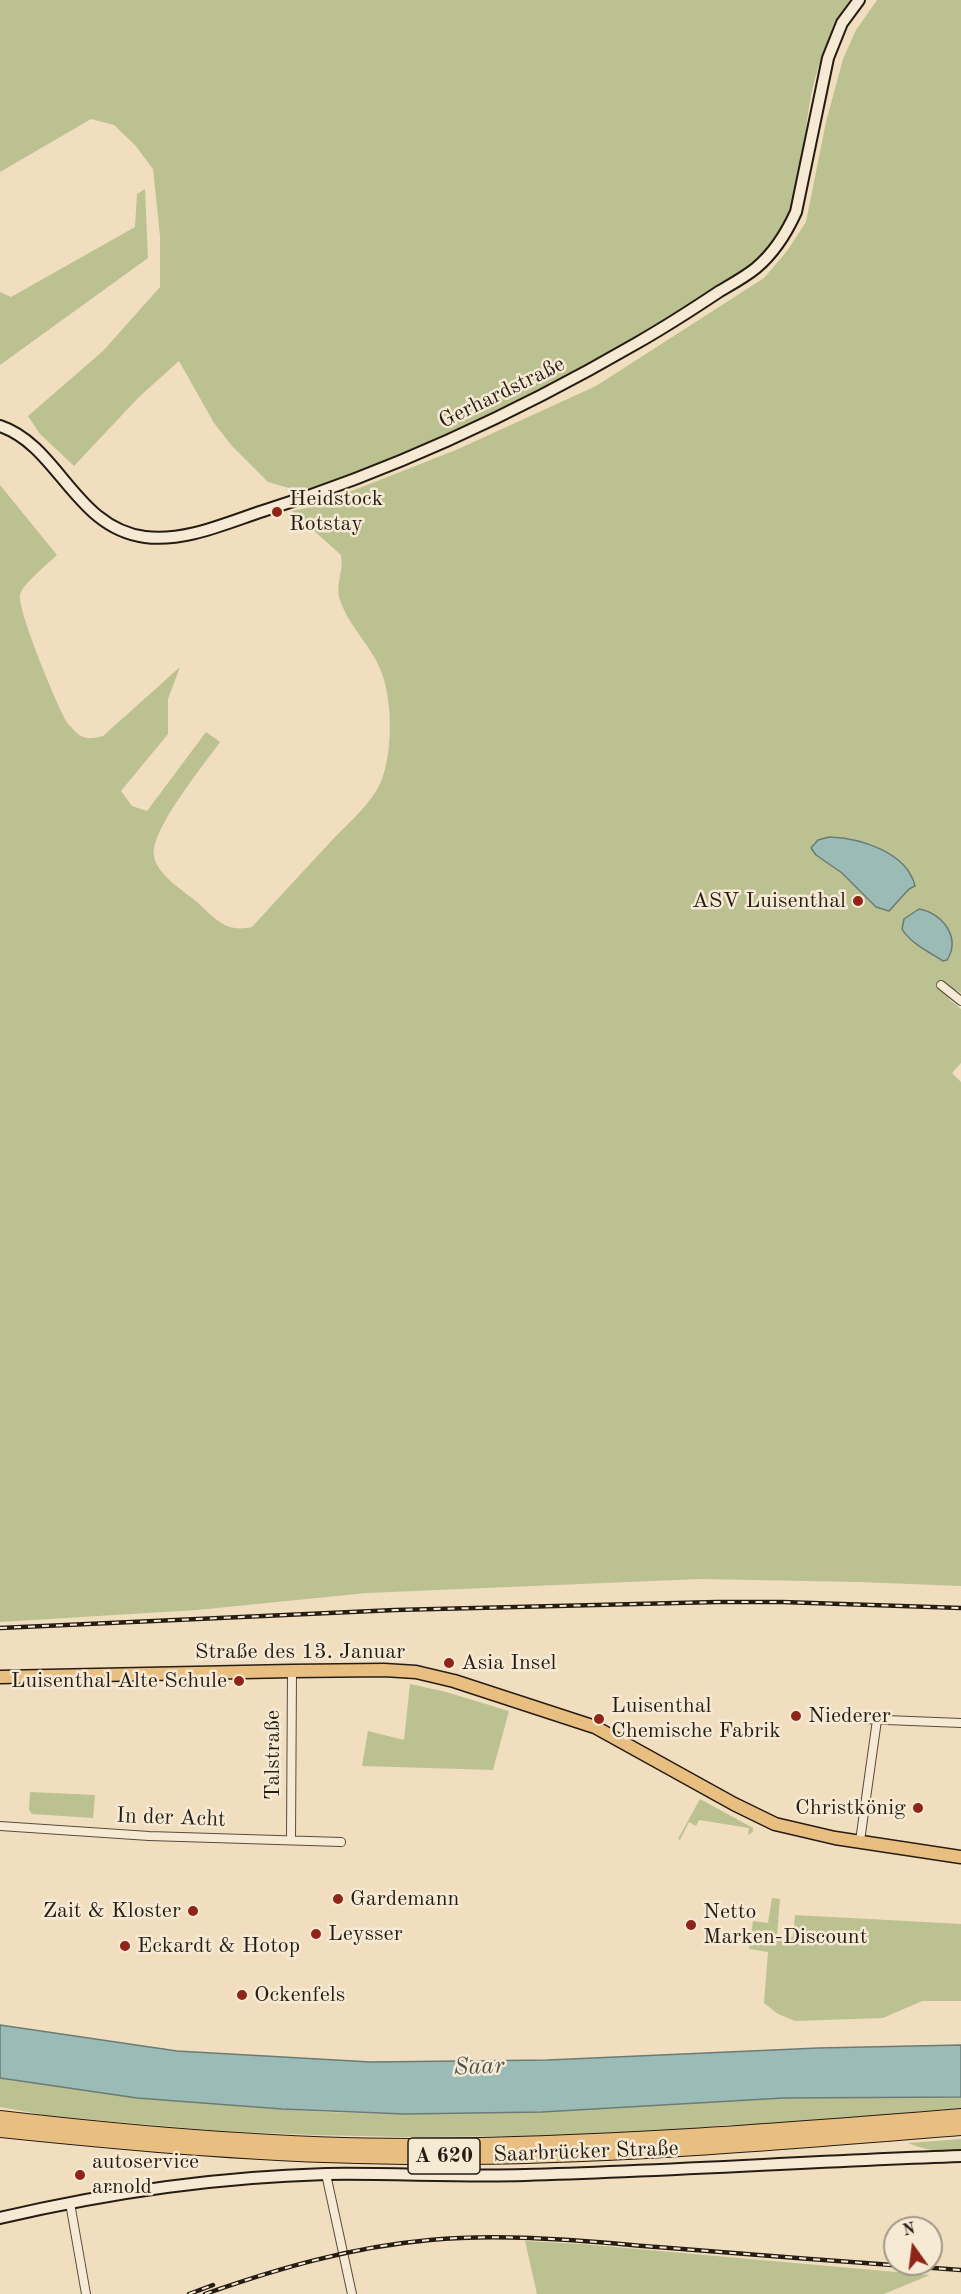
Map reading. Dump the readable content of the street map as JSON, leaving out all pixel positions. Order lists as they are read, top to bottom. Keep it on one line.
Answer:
{"streets":{"highway":["A 620"],"main road":["Straße des 13. Januar"],"street":["Gerhardstraße","Talstraße","In der Acht","Saarbrücker Straße"]},"crossings":[["Straße des 13. Januar","Talstraße"],["Talstraße","In der Acht"]],"water":["Saar"],"places":["Heidstock Rotstay","ASV Luisenthal","Asia Insel","Luisenthal Alte Schule","Niederer","Luisenthal Chemische Fabrik","Christkönig","Gardemann","Zait & Kloster","Netto Marken-Discount","Leysser","Eckardt & Hotop","Ockenfels","autoservice arnold"],"north":"top"}
